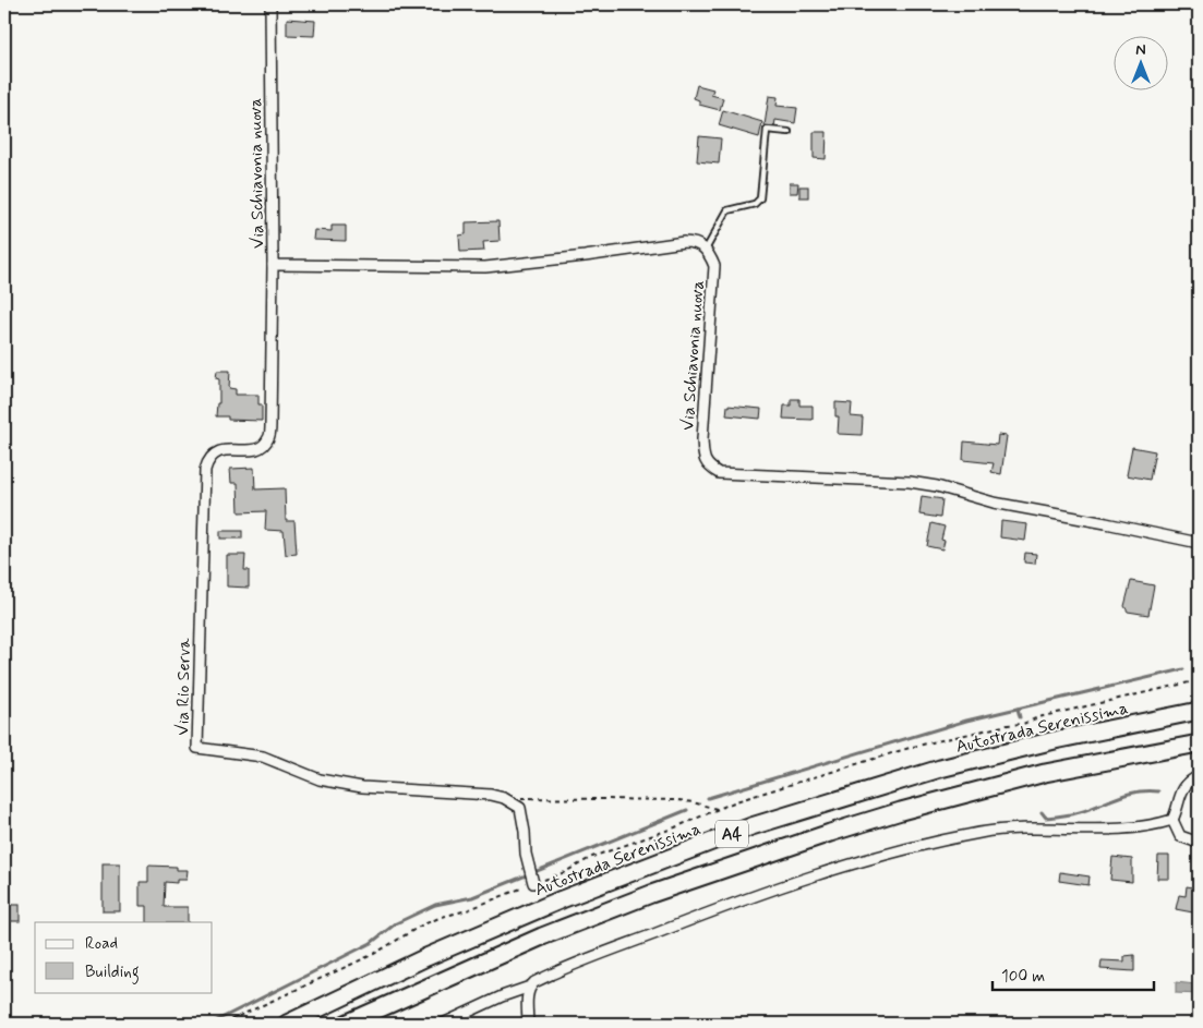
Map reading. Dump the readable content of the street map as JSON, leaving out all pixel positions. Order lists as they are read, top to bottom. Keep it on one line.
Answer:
{"streets":{"highway":["Autostrada Serenissima","A4"],"street":["Via Schiavonia nuova","Via Rio Serva"]},"crossings":[["Via Schiavonia nuova","Via Rio Serva"]],"legend":["Road","Building"],"scale_bar":"100 m","north":"top"}
